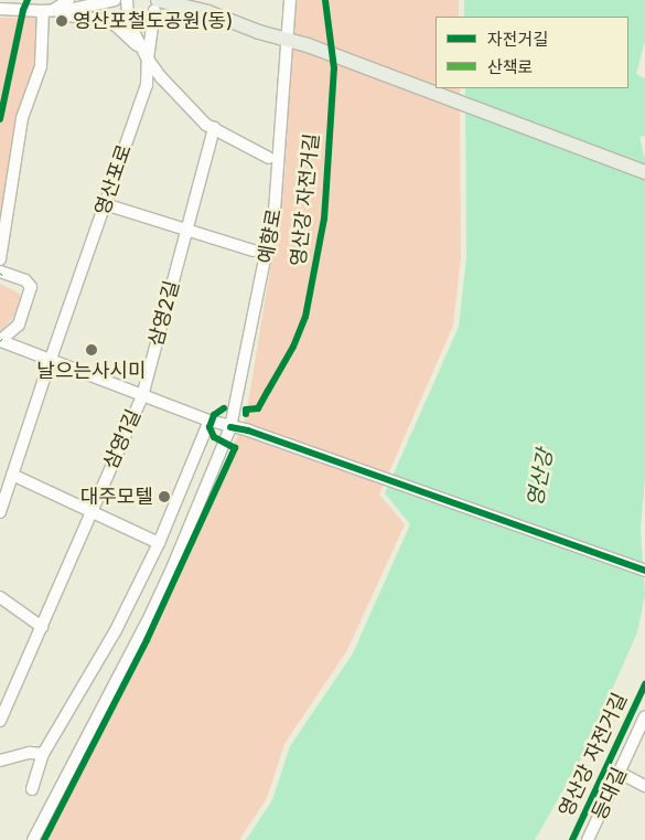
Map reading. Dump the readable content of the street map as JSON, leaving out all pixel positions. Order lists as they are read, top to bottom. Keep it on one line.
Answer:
{"streets":{"street":["영산포로","예향로","삼영2길","삼영1길","등대길"],"cycle path":["영산강 자전거길"]},"crossings":[["삼영2길","삼영1길"]],"water":["영산강"],"places":["영산포철도공원(동)","날으는사시미","대주모텔"],"legend":["자전거길","산책로"]}
